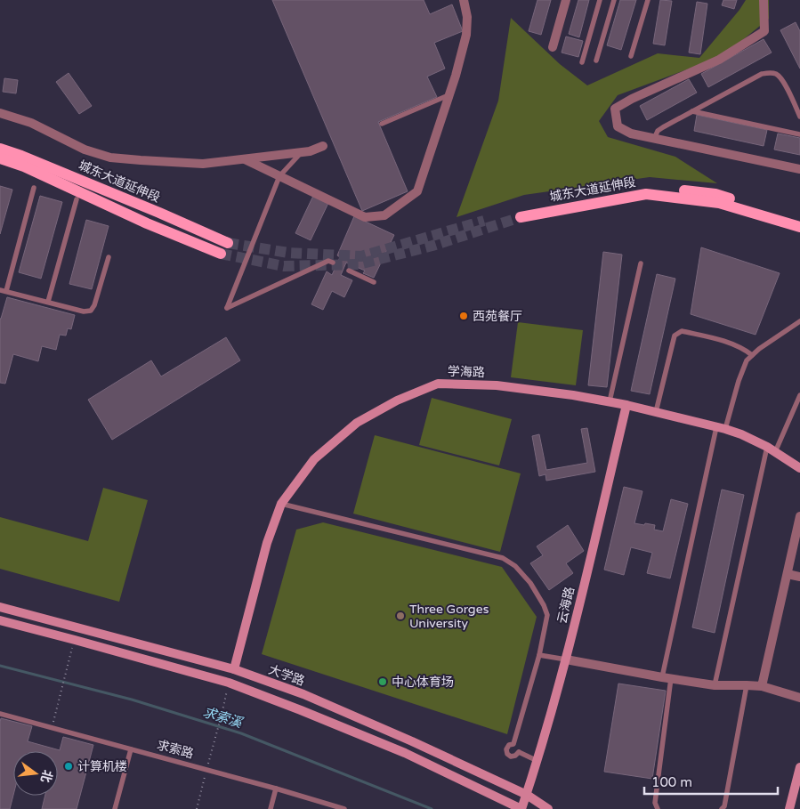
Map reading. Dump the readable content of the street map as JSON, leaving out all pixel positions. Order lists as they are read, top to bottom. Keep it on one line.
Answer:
{"streets":{"main road":["城东大道延伸段"],"street":["学海路","云海路","大学路"],"lane":["求索路"]},"crossings":[["学海路","云海路"],["学海路","大学路"],["云海路","大学路"]],"water":["求索溪"],"places":["西苑餐厅","Three Gorges University","中心体育场","计算机楼"],"scale_bar":"100 m","north":"right"}
